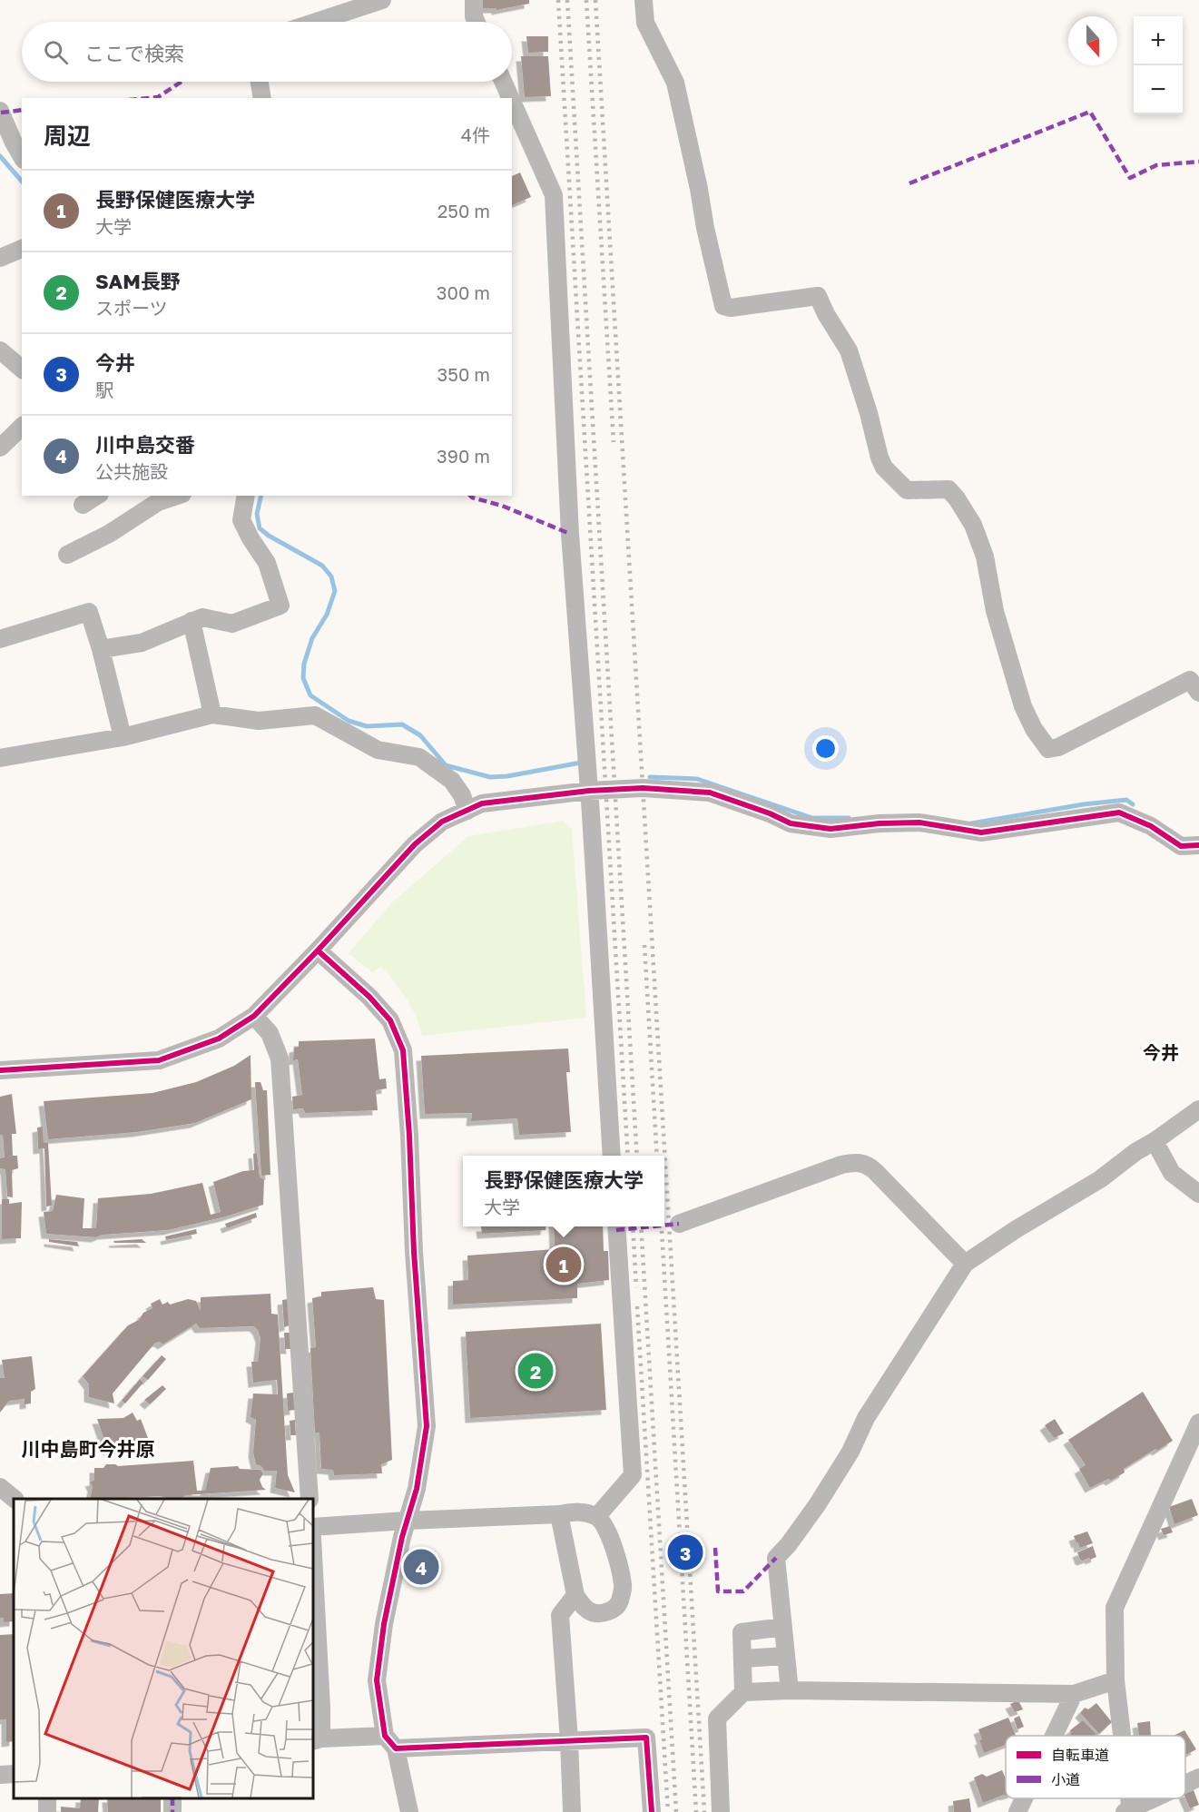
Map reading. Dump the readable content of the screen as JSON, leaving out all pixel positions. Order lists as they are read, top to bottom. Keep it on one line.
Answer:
{"districts":["今井","川中島町今井原"],"legend":["自転車道","小道"],"north":"bottom","page":{"map_buttons":["+","−"],"search":"ここで検索","heading":["周辺","4件"],"list":[{"mark":"1","name":"長野保健医療大学","note":"大学","value":"250 m"},{"mark":"2","name":"SAM長野","note":"スポーツ","value":"300 m"},{"mark":"3","name":"今井","note":"駅","value":"350 m"},{"mark":"4","name":"川中島交番","note":"公共施設","value":"390 m"}],"popup":["長野保健医療大学","大学"],"pins":["1","2","3","4"]}}
